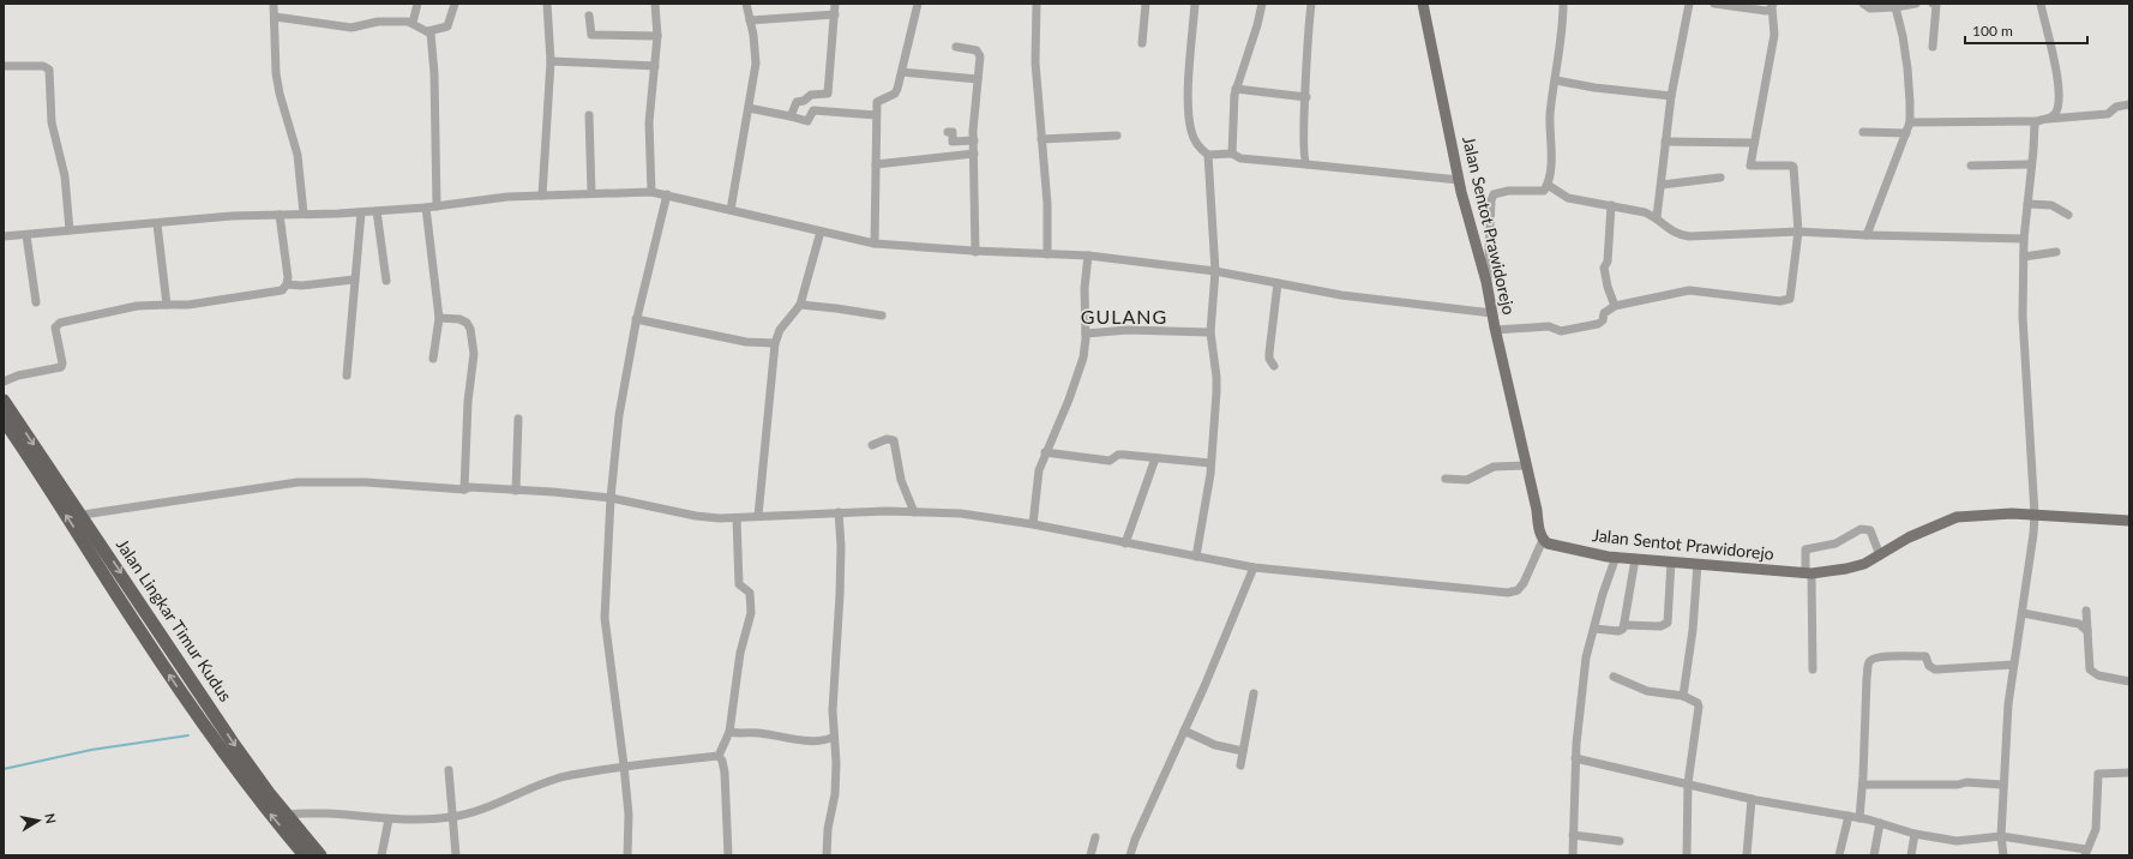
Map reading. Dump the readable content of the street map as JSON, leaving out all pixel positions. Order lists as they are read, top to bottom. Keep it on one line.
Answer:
{"streets":{"highway":["Jalan Lingkar Timur Kudus"],"main road":["Jalan Sentot Prawidorejo"]},"districts":["GULANG"],"scale_bar":"100 m","north":"right"}
